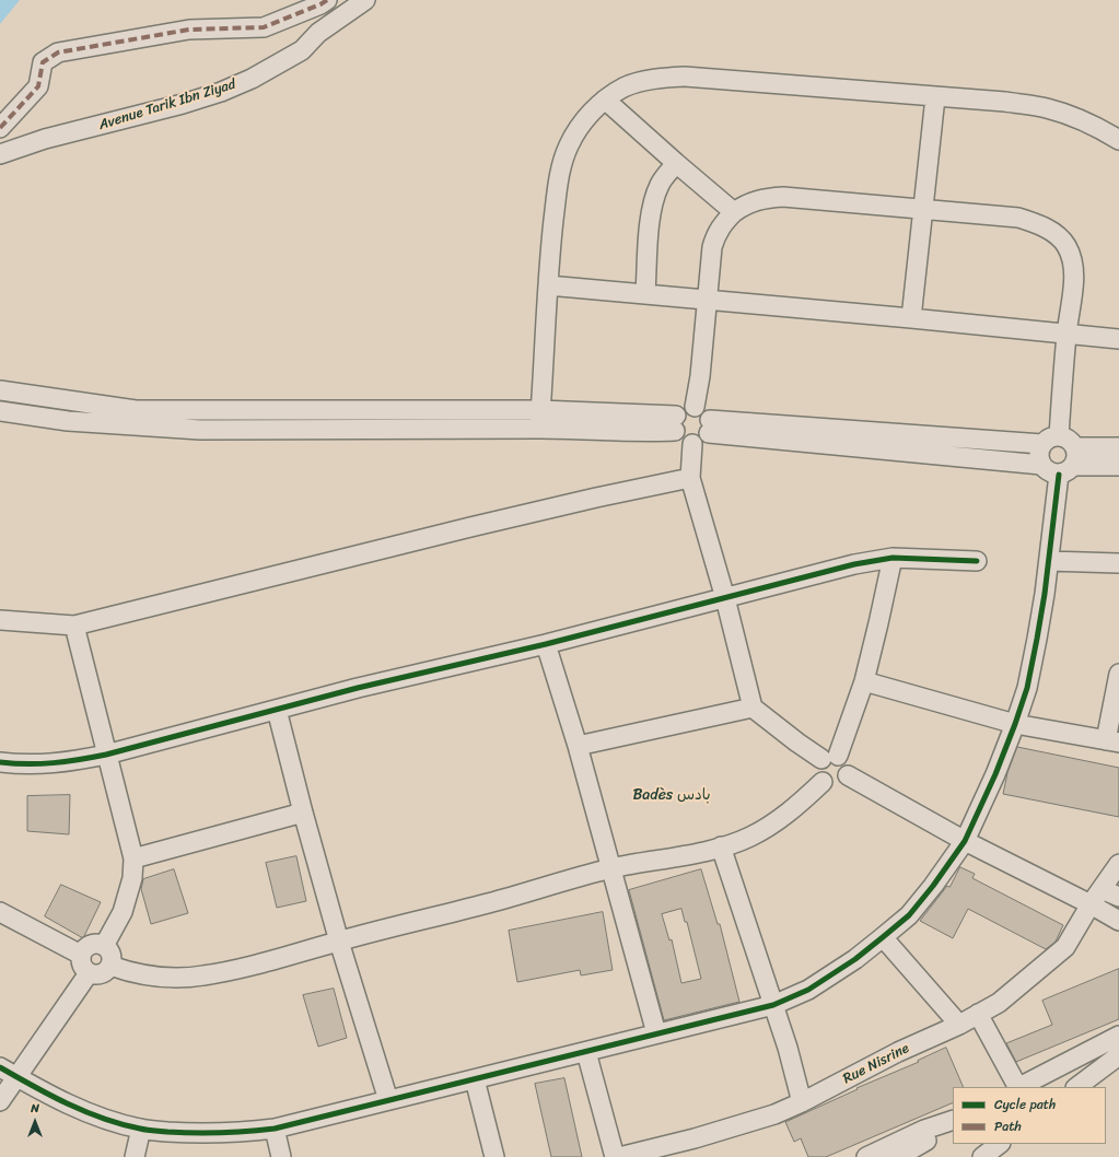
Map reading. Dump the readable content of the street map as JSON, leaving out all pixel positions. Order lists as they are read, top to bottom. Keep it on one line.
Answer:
{"streets":{"street":["Avenue Tarik Ibn Ziyad","Rue Nisrine"]},"districts":["Badès بادس"],"legend":["Cycle path","Path"],"north":"top"}
